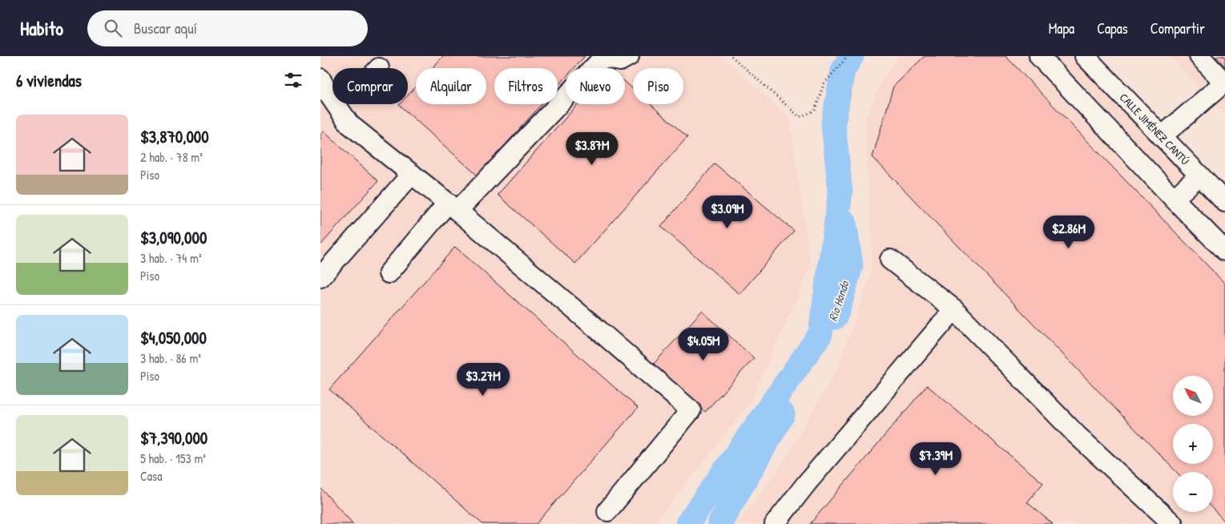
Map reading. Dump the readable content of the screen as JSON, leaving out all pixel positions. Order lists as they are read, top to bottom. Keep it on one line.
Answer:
{"streets":{"lane":["CALLE JIMÉNEZ CANTÚ"]},"water":["Rio Hondo"],"north":"top left","page":{"header":"Habito","search":"Buscar aquí","nav":["Mapa","Capas","Compartir"],"heading":"6 viviendas","chip":["Comprar","Alquilar","Filtros","Nuevo","Piso"],"list":[{"name":"$3,870,000","note":"2 hab. · 78 m² · Piso"},{"name":"$3,090,000","note":"3 hab. · 74 m² · Piso"},{"name":"$4,050,000","note":"3 hab. · 86 m² · Piso"},{"name":"$7,390,000","note":"5 hab. · 153 m² · Casa"}],"price":["$3.87M","$3.09M","$2.86M","$4.05M","$3.27M","$7.39M"],"map_buttons":["+","−"]}}
